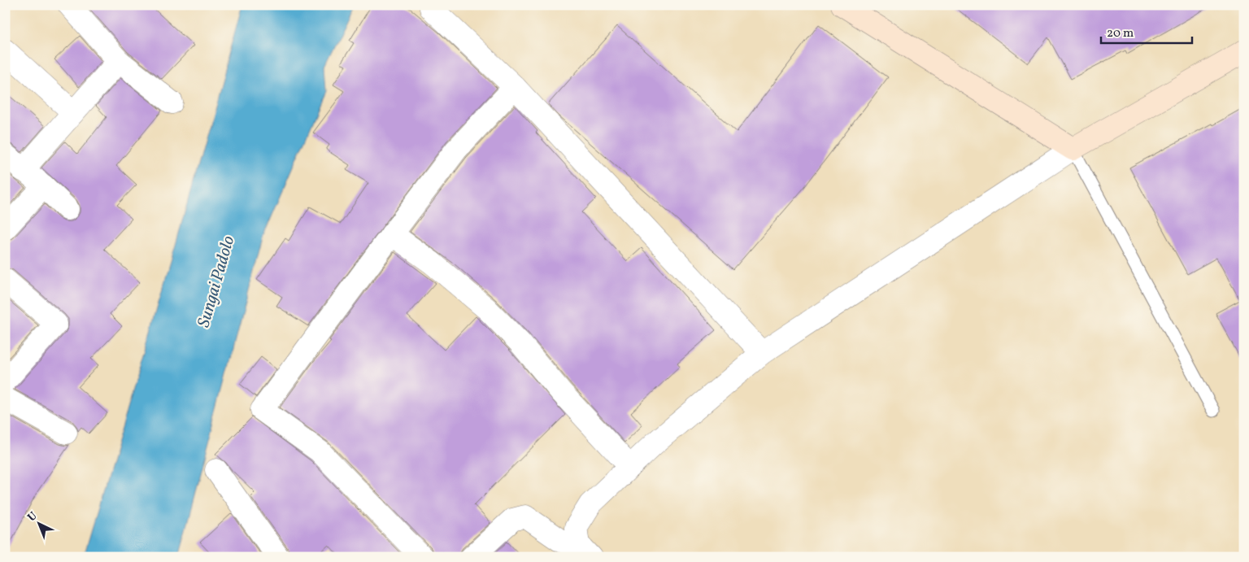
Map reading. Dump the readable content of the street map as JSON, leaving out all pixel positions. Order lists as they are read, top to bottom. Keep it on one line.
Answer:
{"water":["Sungai Padolo"],"scale_bar":"20 m","north":"top left"}
